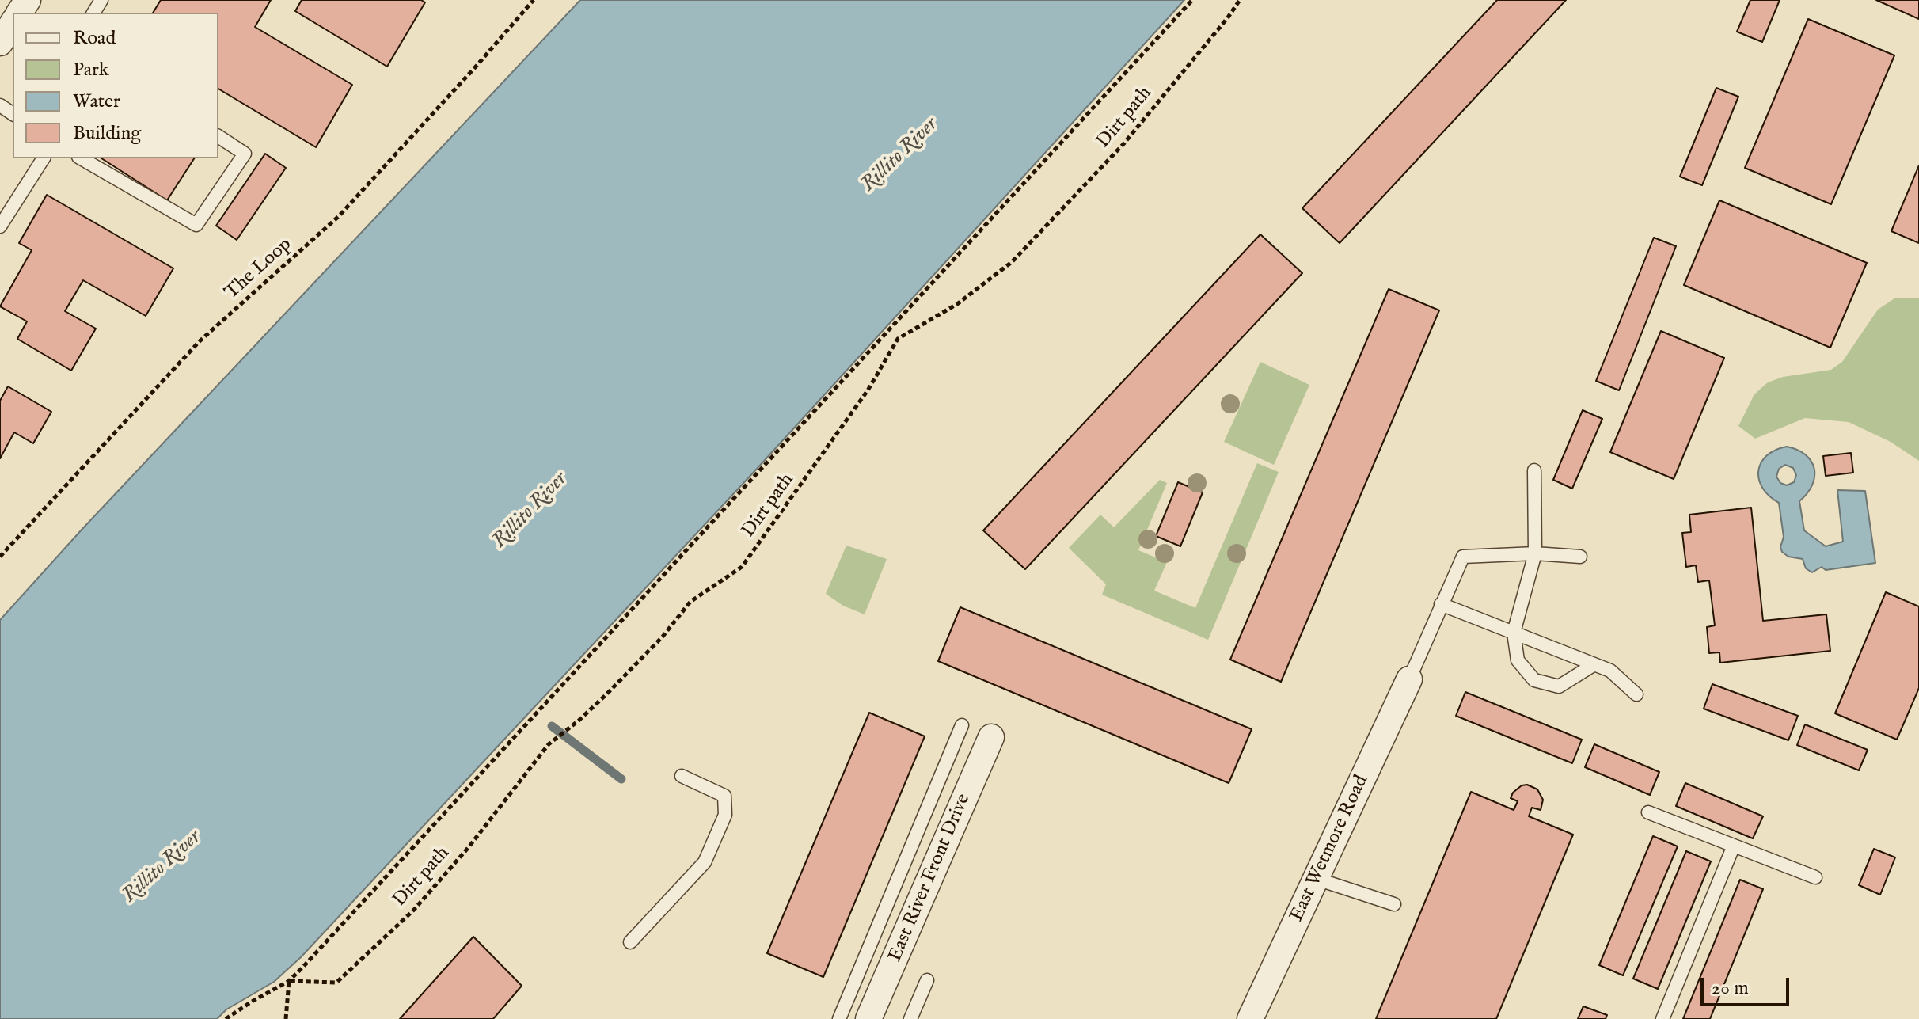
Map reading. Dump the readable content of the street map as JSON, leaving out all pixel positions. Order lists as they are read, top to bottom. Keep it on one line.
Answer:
{"streets":{"street":["East Wetmore Road","East River Front Drive"],"path":["Dirt path","The Loop"]},"water":["Rillito River"],"legend":["Road","Park","Water","Building"],"scale_bar":"20 m"}
